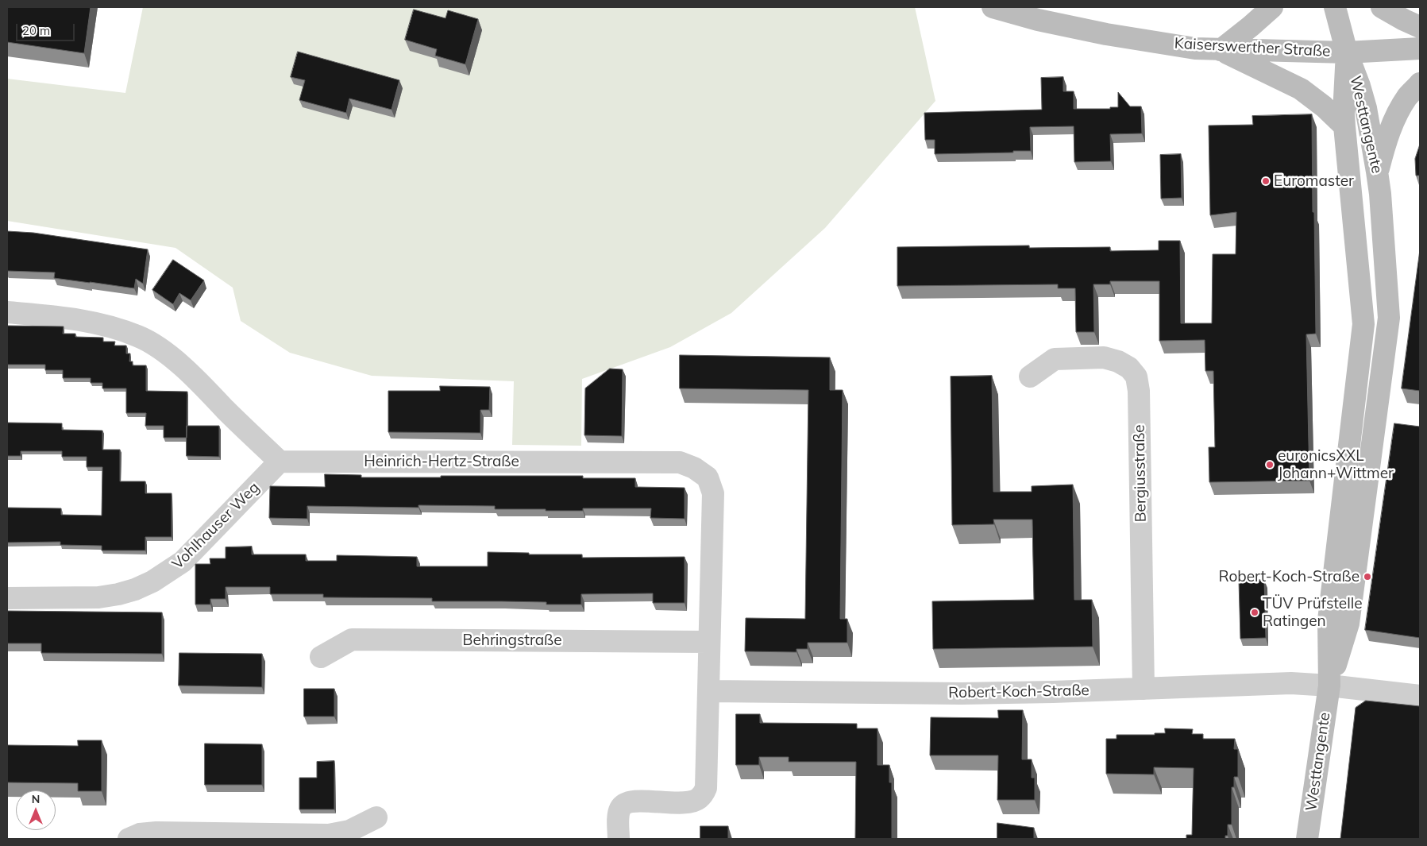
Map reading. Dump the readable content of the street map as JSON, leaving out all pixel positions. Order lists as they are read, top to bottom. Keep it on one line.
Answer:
{"streets":{"street":["Kaiserswerther Straße","Westtangente","Heinrich-Hertz-Straße","Bergiusstraße","Vohlhauser Weg","Behringstraße","Robert-Koch-Straße"]},"crossings":[["Kaiserswerther Straße","Westtangente"],["Westtangente","Robert-Koch-Straße"],["Heinrich-Hertz-Straße","Vohlhauser Weg"],["Heinrich-Hertz-Straße","Behringstraße"],["Heinrich-Hertz-Straße","Robert-Koch-Straße"],["Bergiusstraße","Robert-Koch-Straße"]],"places":["Euromaster","euronicsXXL Johann+Wittmer","Robert-Koch-Straße","TÜV Prüfstelle Ratingen"],"scale_bar":"20 m","north":"top"}
